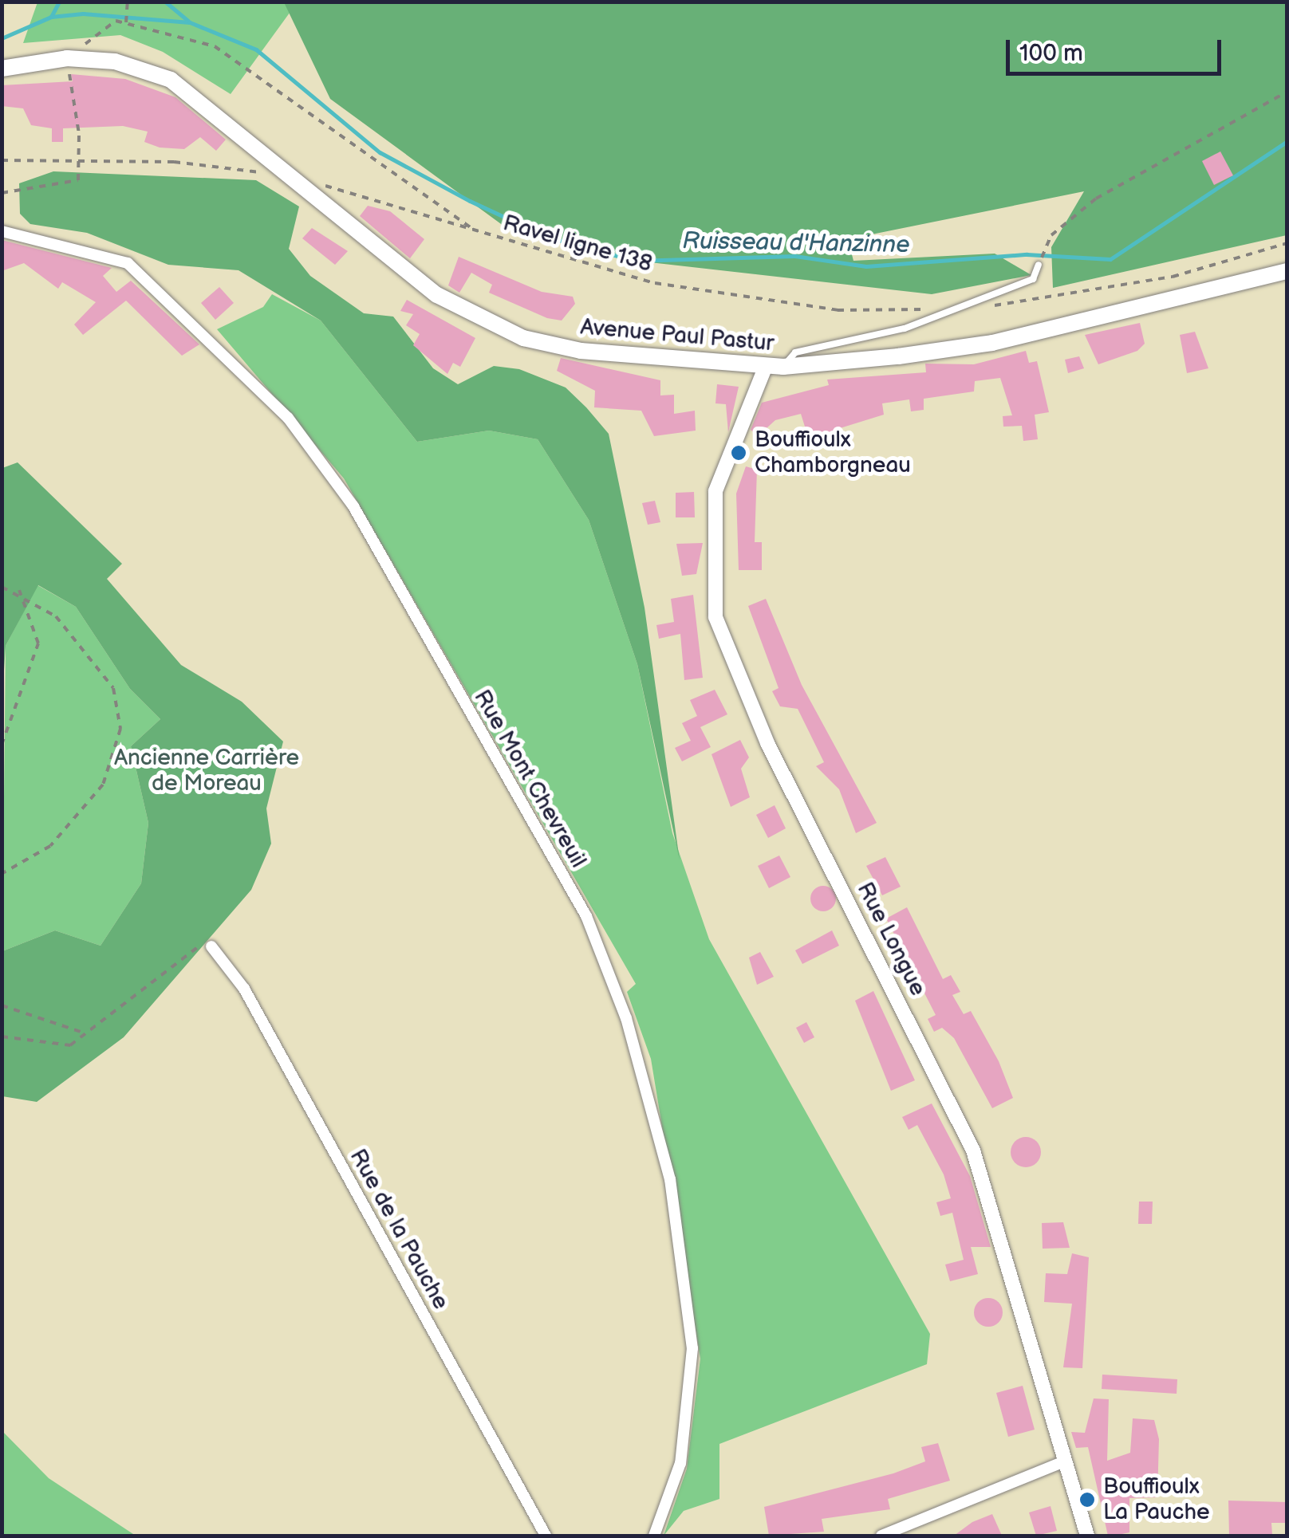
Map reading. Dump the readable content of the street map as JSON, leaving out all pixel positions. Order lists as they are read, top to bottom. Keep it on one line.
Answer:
{"streets":{"main road":["Avenue Paul Pastur"],"street":["Rue Mont Chevreuil","Rue Longue","Rue de la Pauche"],"path":["Ravel ligne 138"]},"crossings":[["Ravel ligne 138","Avenue Paul Pastur"],["Avenue Paul Pastur","Rue Longue"]],"water":["Ruisseau d'Hanzinne"],"parks":["Ancienne Carrière de Moreau"],"places":["Bouffioulx Chamborgneau","Bouffioulx La Pauche"],"scale_bar":"100 m"}
